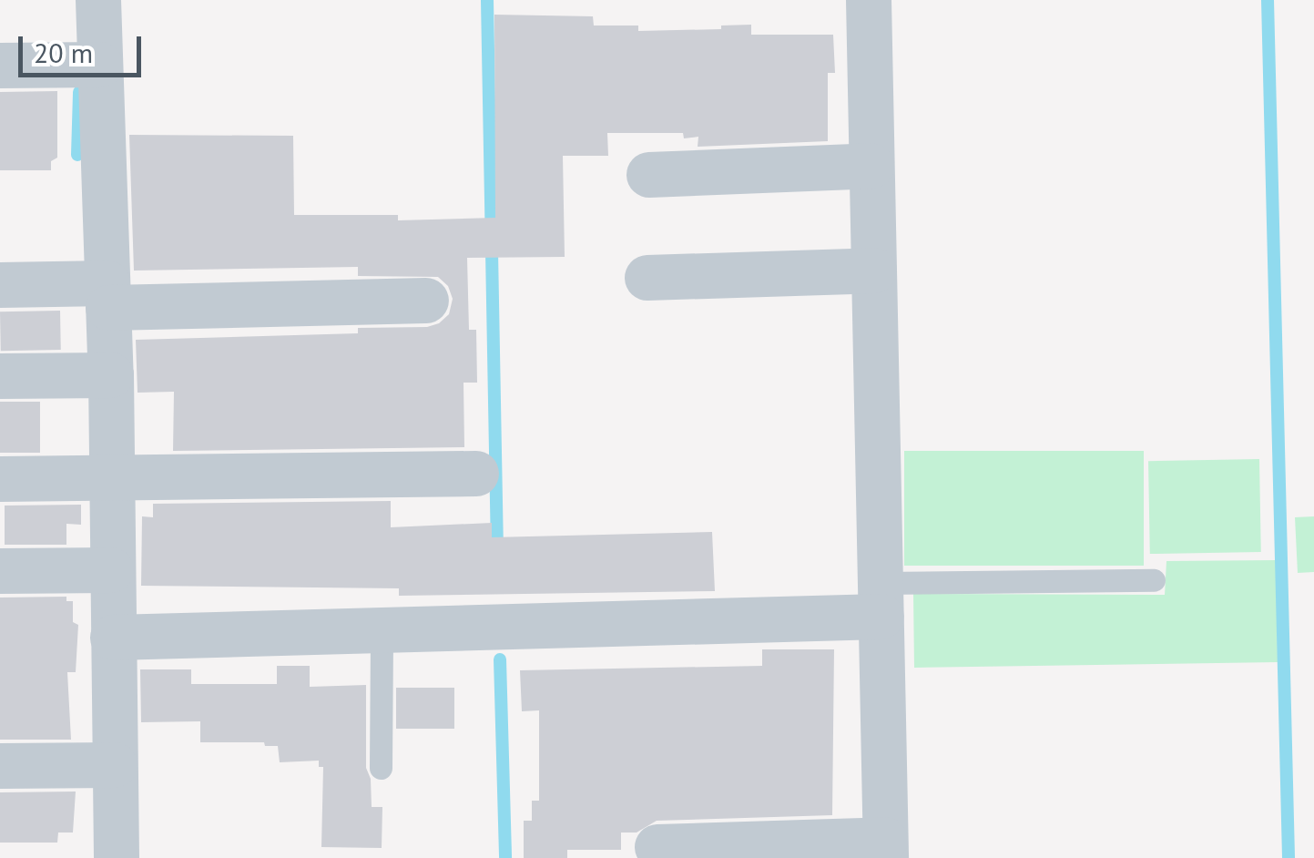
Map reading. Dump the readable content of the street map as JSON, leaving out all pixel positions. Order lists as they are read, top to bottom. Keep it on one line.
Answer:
{"scale_bar":"20 m"}
